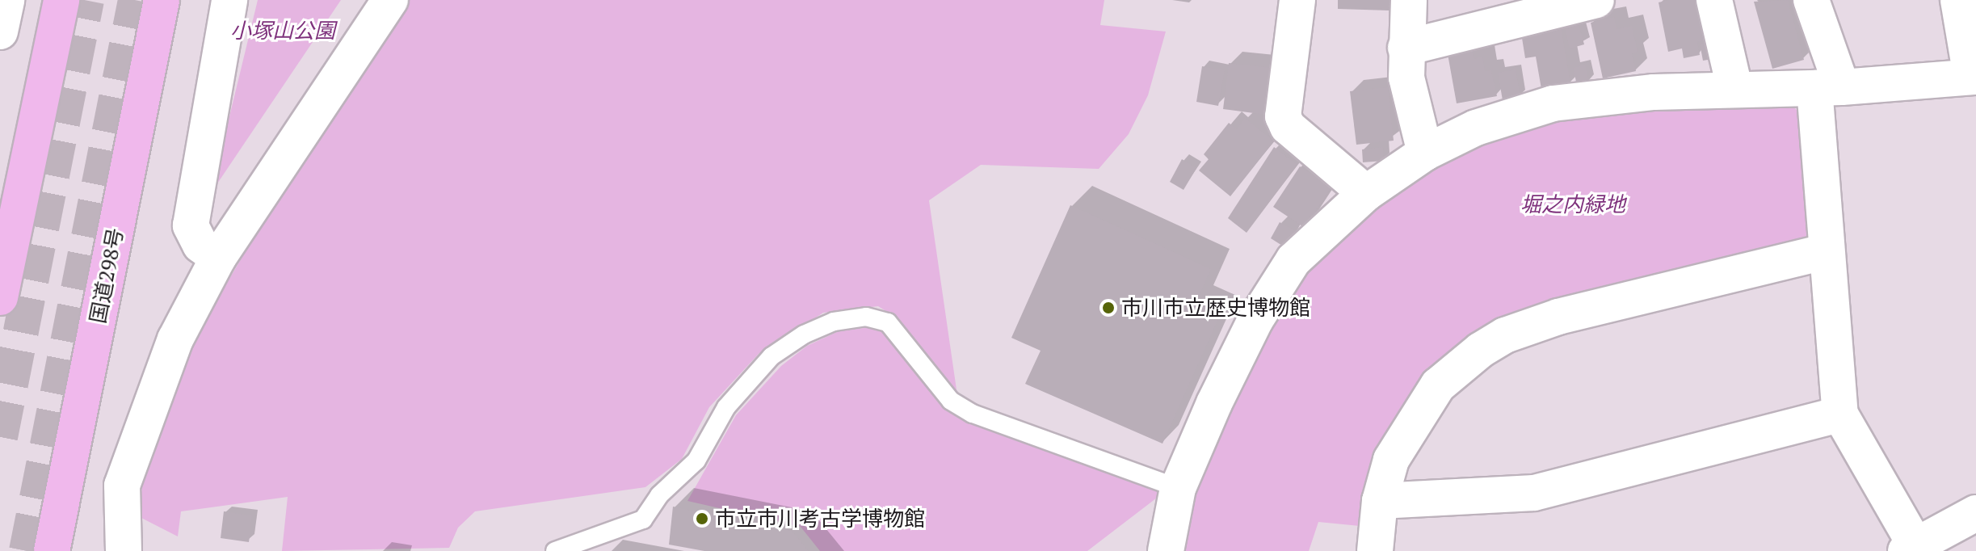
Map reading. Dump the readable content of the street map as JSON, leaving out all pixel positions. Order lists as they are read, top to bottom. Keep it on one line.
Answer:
{"streets":{"highway":["国道298号"]},"parks":["小塚山公園","堀之内緑地"],"places":["市川市立歴史博物館","市立市川考古学博物館"]}
